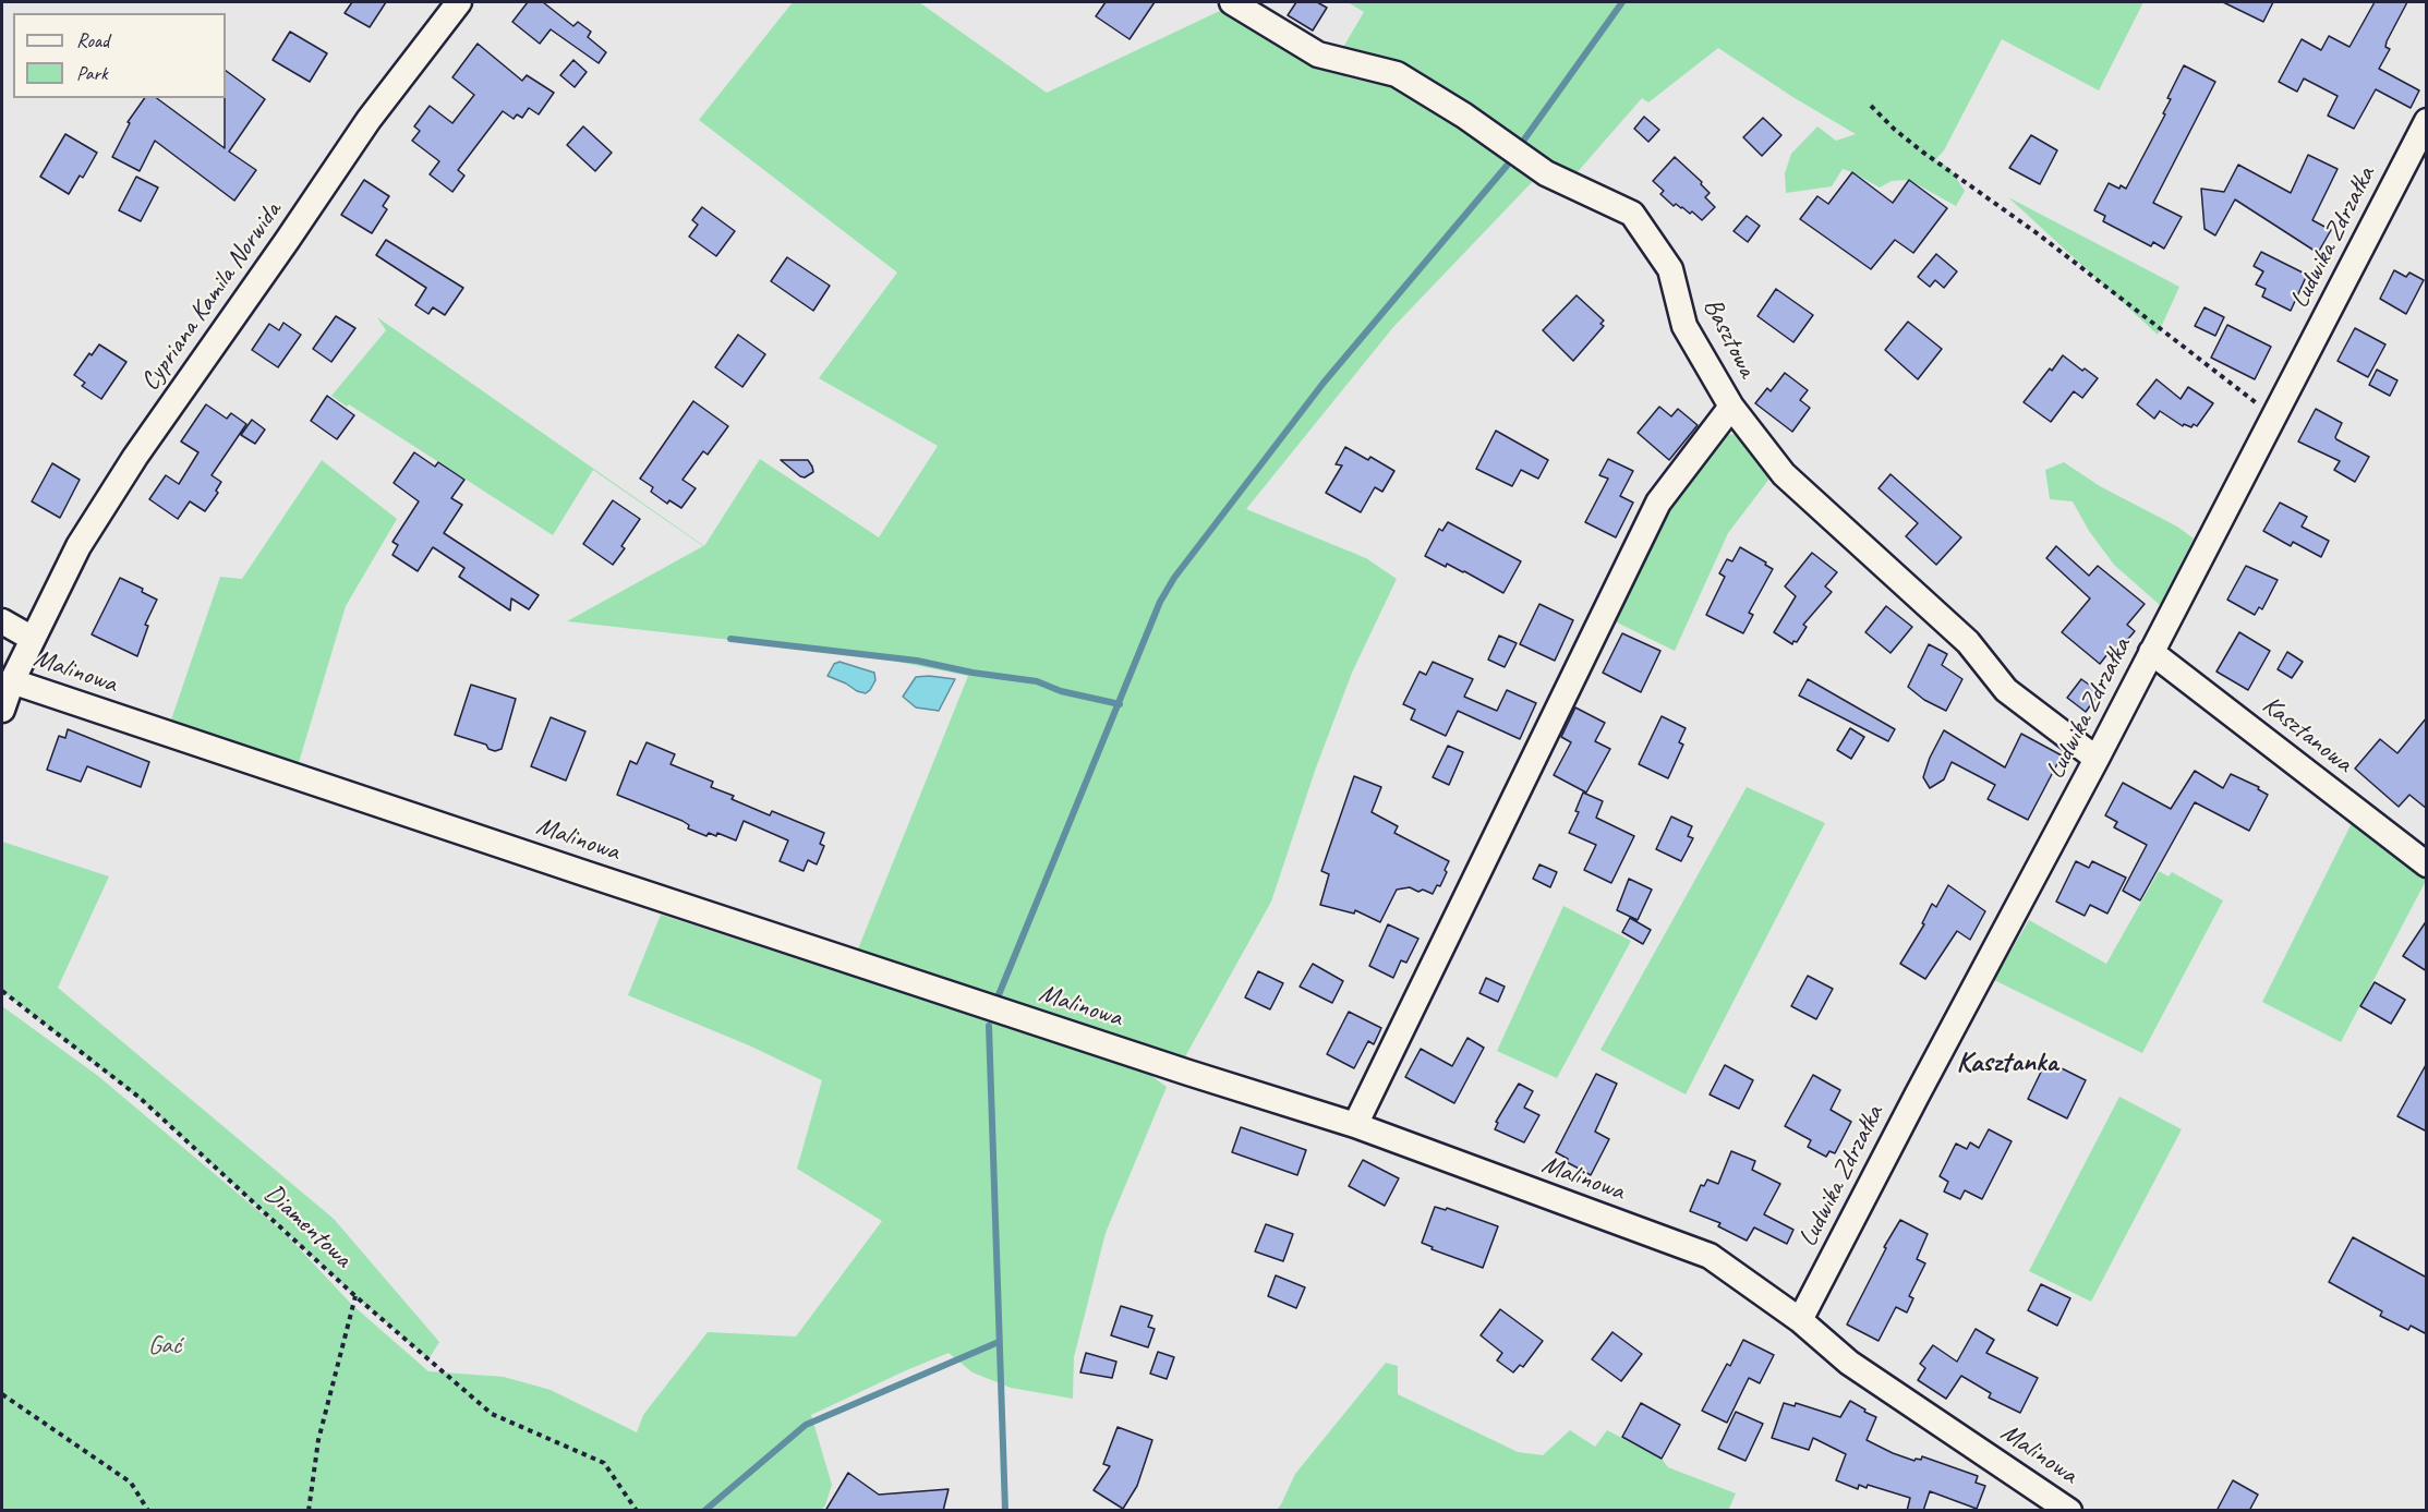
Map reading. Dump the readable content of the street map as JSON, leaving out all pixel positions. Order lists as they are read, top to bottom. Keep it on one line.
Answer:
{"streets":{"street":["Ludwika Zdrzałka","Cypriana Kamila Norwida","Basztowa","Malinowa","Kasztanowa"],"path":["Diamentowa"]},"crossings":[["Ludwika Zdrzałka","Basztowa"],["Ludwika Zdrzałka","Malinowa"],["Ludwika Zdrzałka","Kasztanowa"],["Cypriana Kamila Norwida","Malinowa"]],"districts":["Kasztanka"],"parks":["Gać"],"legend":["Road","Park"]}
